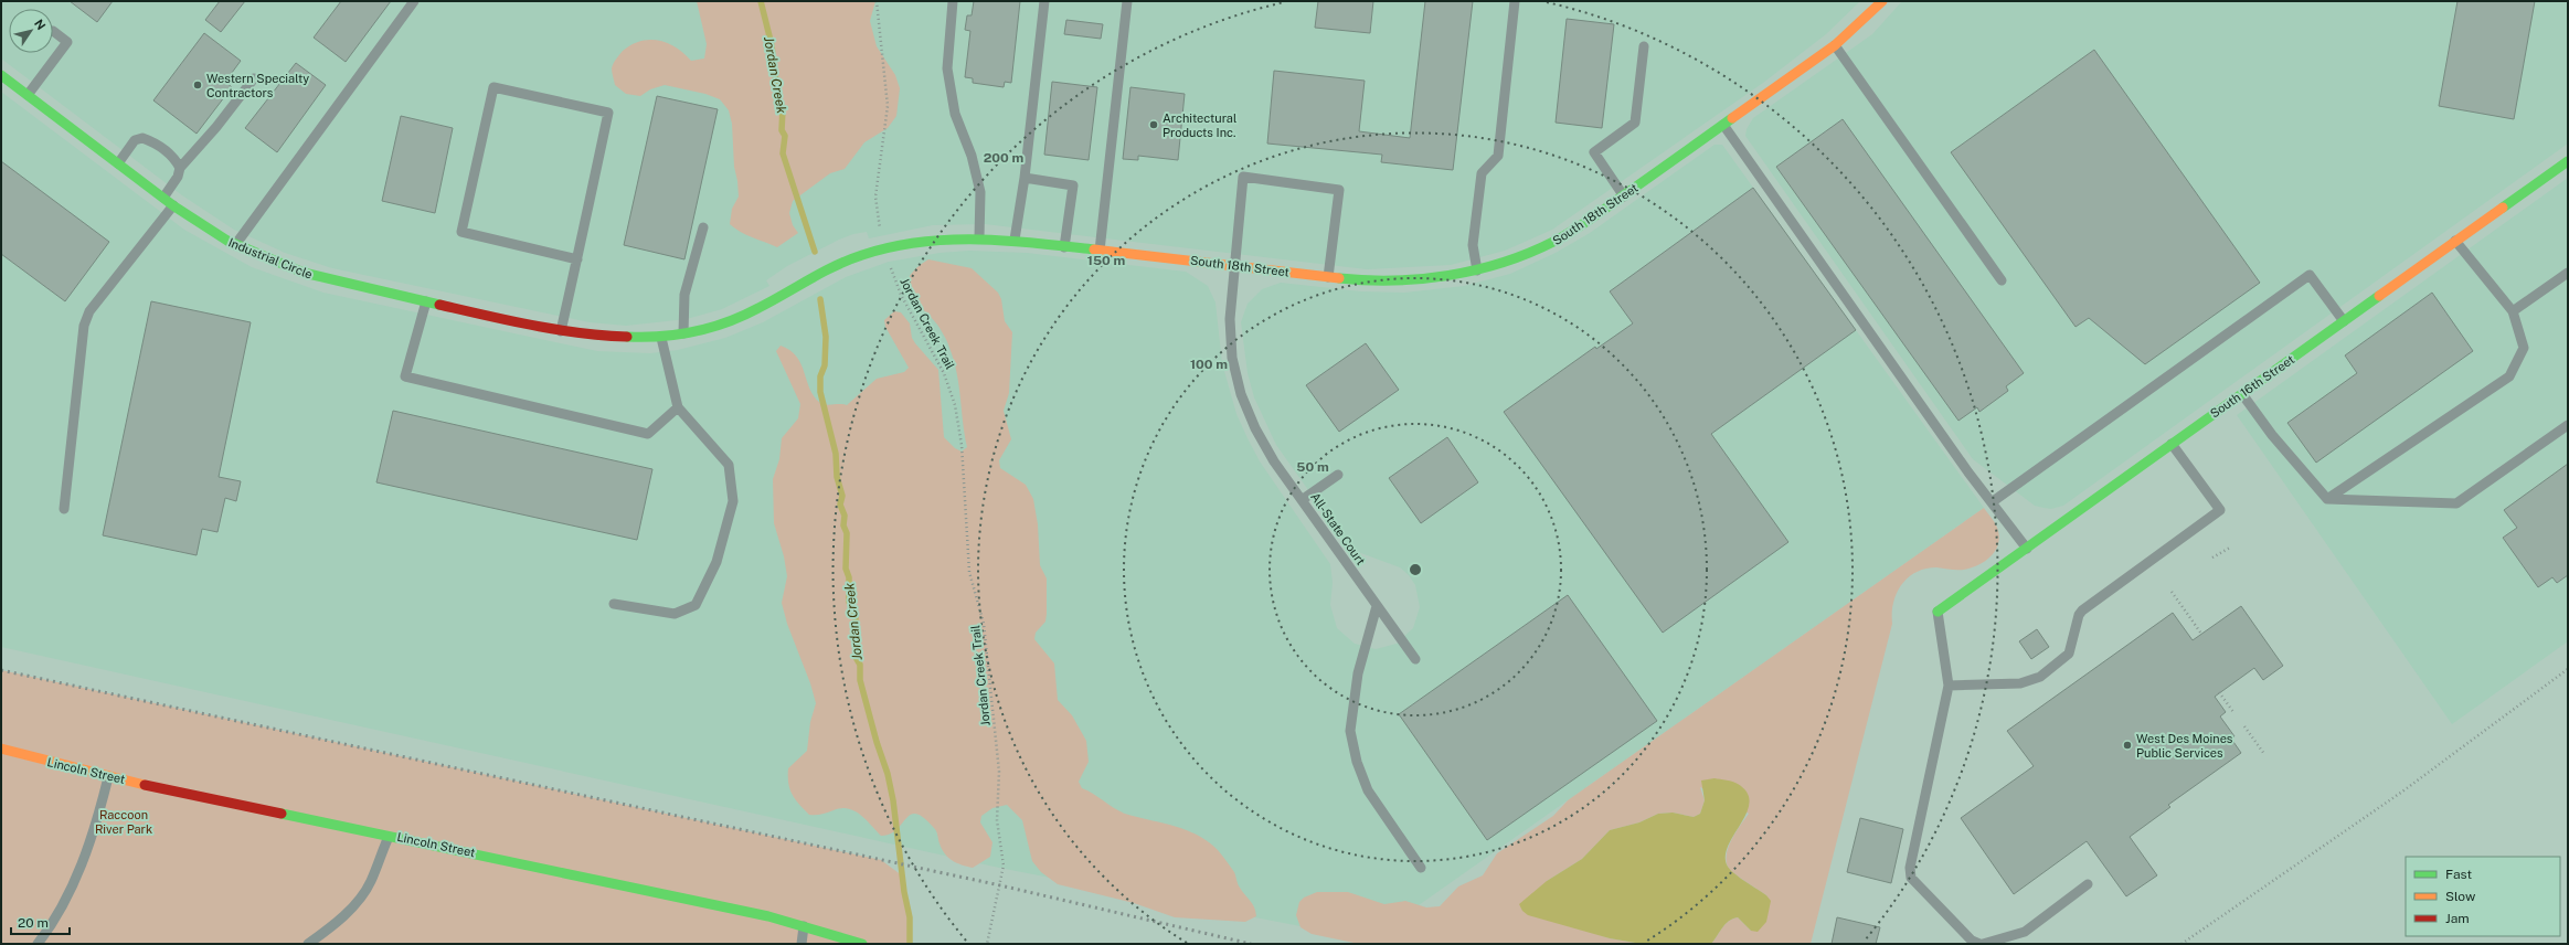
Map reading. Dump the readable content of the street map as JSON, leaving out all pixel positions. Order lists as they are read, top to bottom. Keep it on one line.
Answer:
{"streets":{"street":["South 18th Street","Industrial Circle","South 16th Street","Lincoln Street"],"lane":["All-State Court"],"path":["Jordan Creek Trail"]},"crossings":[["South 18th Street","Industrial Circle"],["South 18th Street","All-State Court"]],"water":["Jordan Creek"],"parks":["Raccoon River Park"],"places":["Western Specialty Contractors","Architectural Products Inc.","West Des Moines Public Services"],"legend":["Fast","Slow","Jam"],"scale_bar":"20 m","north":"top right","rings":["200 m","150 m","100 m","50 m"]}
